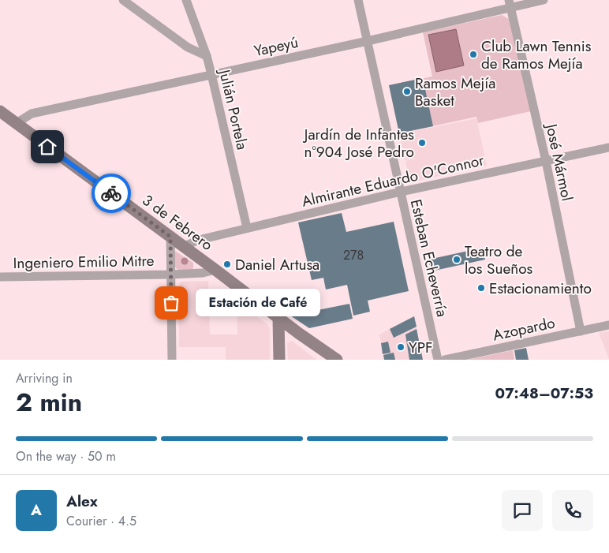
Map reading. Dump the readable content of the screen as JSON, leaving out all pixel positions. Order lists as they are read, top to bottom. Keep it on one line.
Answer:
{"streets":{"main road":["3 de Febrero"],"street":["Yapeyú","Julián Portela","José Mármol","Almirante Eduardo O'Connor","Esteban Echeverría","Ingeniero Emilio Mitre","Azopardo"]},"crossings":[["Yapeyú","Julián Portela"],["Yapeyú","José Mármol"],["Yapeyú","3 de Febrero"],["Yapeyú","Esteban Echeverría"],["Julián Portela","Almirante Eduardo O'Connor"],["José Mármol","Almirante Eduardo O'Connor"],["José Mármol","Azopardo"],["Almirante Eduardo O'Connor","3 de Febrero"],["Almirante Eduardo O'Connor","Esteban Echeverría"],["3 de Febrero","Ingeniero Emilio Mitre"]],"places":["Club Lawn Tennis de Ramos Mejía","Ramos Mejía Basket","Jardín de Infantes n°904 José Pedro","Teatro de los Sueños","Daniel Artusa","Estacionamiento","Estación de Café","YPF"],"house_numbers":["278"],"page":{"bubble":"Estación de Café","heading":["2 min","Arriving in","07:48–07:53"],"panel":["Alex","Courier · 4.5"],"bar":"On the way · 50 m","round":"A"}}
